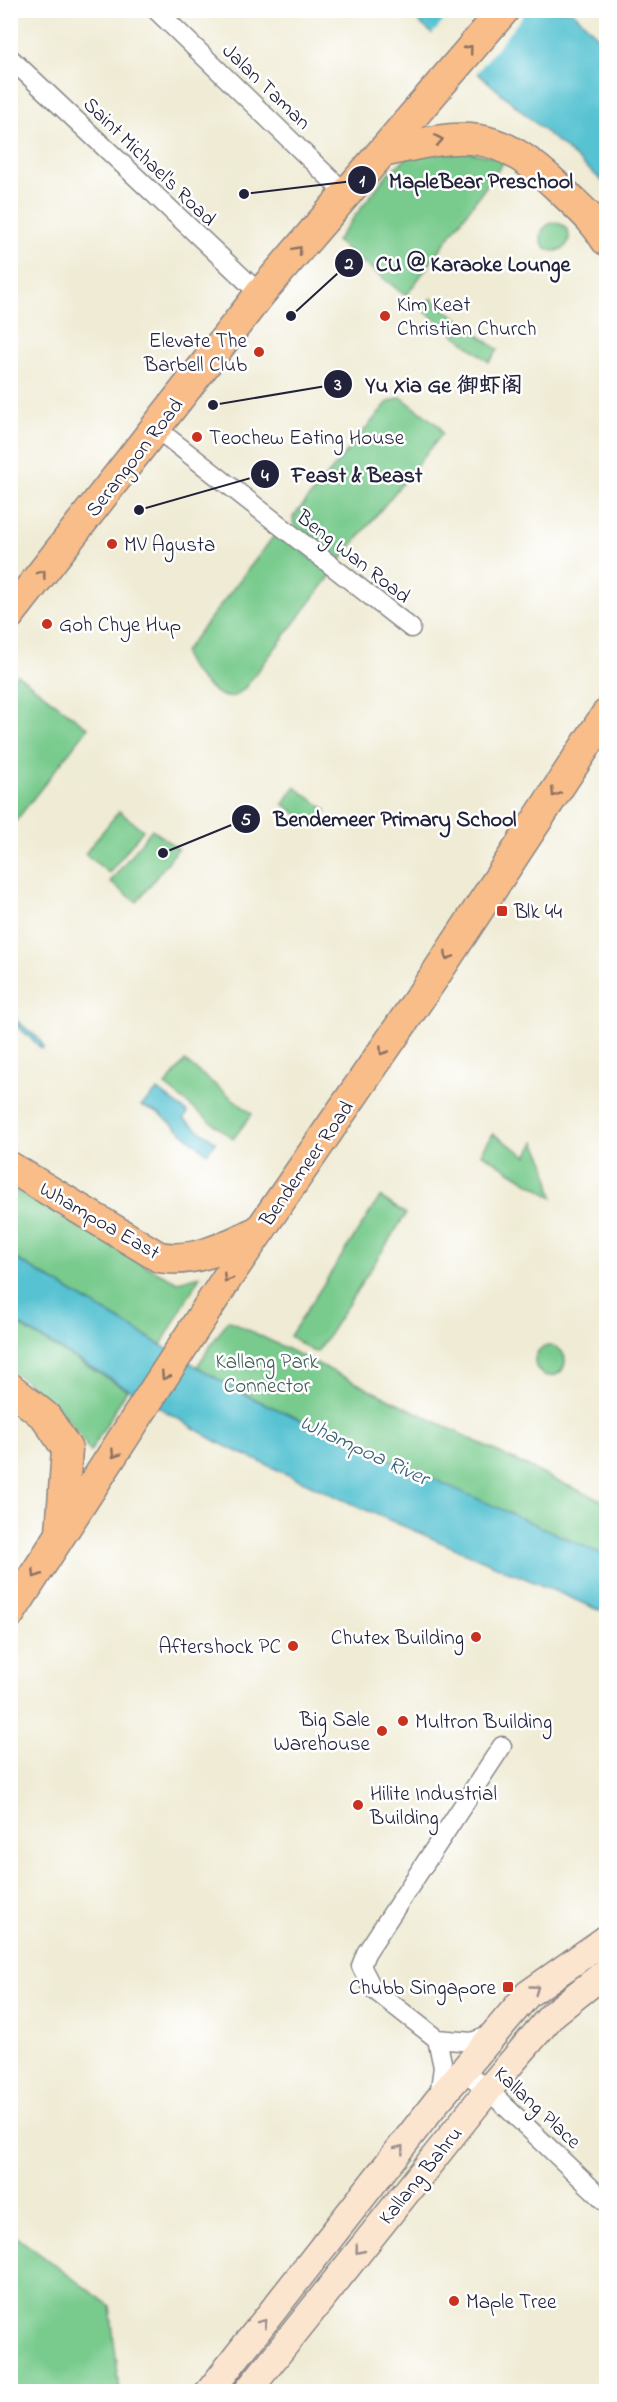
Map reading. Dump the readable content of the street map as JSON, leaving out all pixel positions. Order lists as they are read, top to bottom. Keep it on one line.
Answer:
{"streets":{"main road":["Serangoon Road","Bendemeer Road","Whampoa East","Kallang Bahru"],"street":["Jalan Taman","Saint Michael's Road","Beng Wan Road","Kallang Place"]},"crossings":[["Jalan Taman","Serangoon Road"],["Saint Michael's Road","Serangoon Road"],["Serangoon Road","Beng Wan Road"],["Bendemeer Road","Whampoa East"],["Kallang Place","Kallang Bahru"]],"one_way":["Serangoon Road","Bendemeer Road"],"water":["Whampoa River"],"parks":["Kallang Park Connector"],"places":{"other":["MapleBear Preschool","CU @ Karaoke Lounge","Kim Keat Christian Church","Elevate The Barbell Club","Yu Xia Ge 御虾阁","Teochew Eating House","Feast & Beast","MV Agusta","Goh Chye Hup","Bendemeer Primary School","Chutex Building","Aftershock PC","Multron Building","Big Sale Warehouse","Hilite Industrial Building","Maple Tree"],"transit":["Blk 44","Chubb Singapore"]}}
